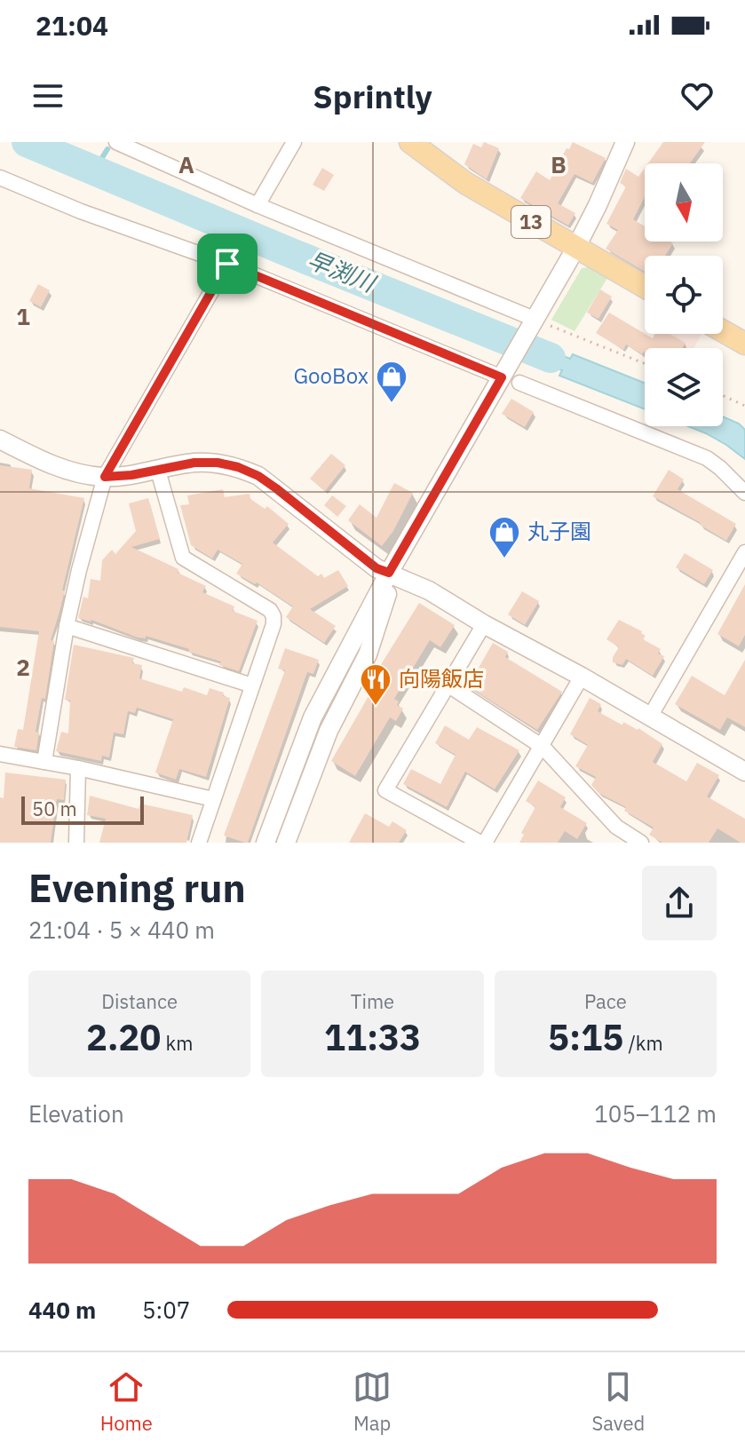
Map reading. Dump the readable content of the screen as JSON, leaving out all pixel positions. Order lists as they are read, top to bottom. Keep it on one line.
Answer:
{"streets":{"main road":["13"]},"water":["早渕川"],"places":{"shop":["GooBox","丸子園"],"restaurant":["向陽飯店"]},"scale_bar":"50 m","north":"bottom","page":{"status":"21:04","header":"Sprintly","scale":"50 m","heading":["Evening run","21:04 · 5 × 440 m"],"stats":[["Distance","2.20 km"],["Time","11:33"],["Pace","5:15 /km"]],"chart":["Elevation","105–112 m"],"list":[{"name":"440 m","note":"5:07"}],"tabs":["Home","Map","Saved"]},"grid":{"columns":["A","B"],"rows":["1","2"]}}
